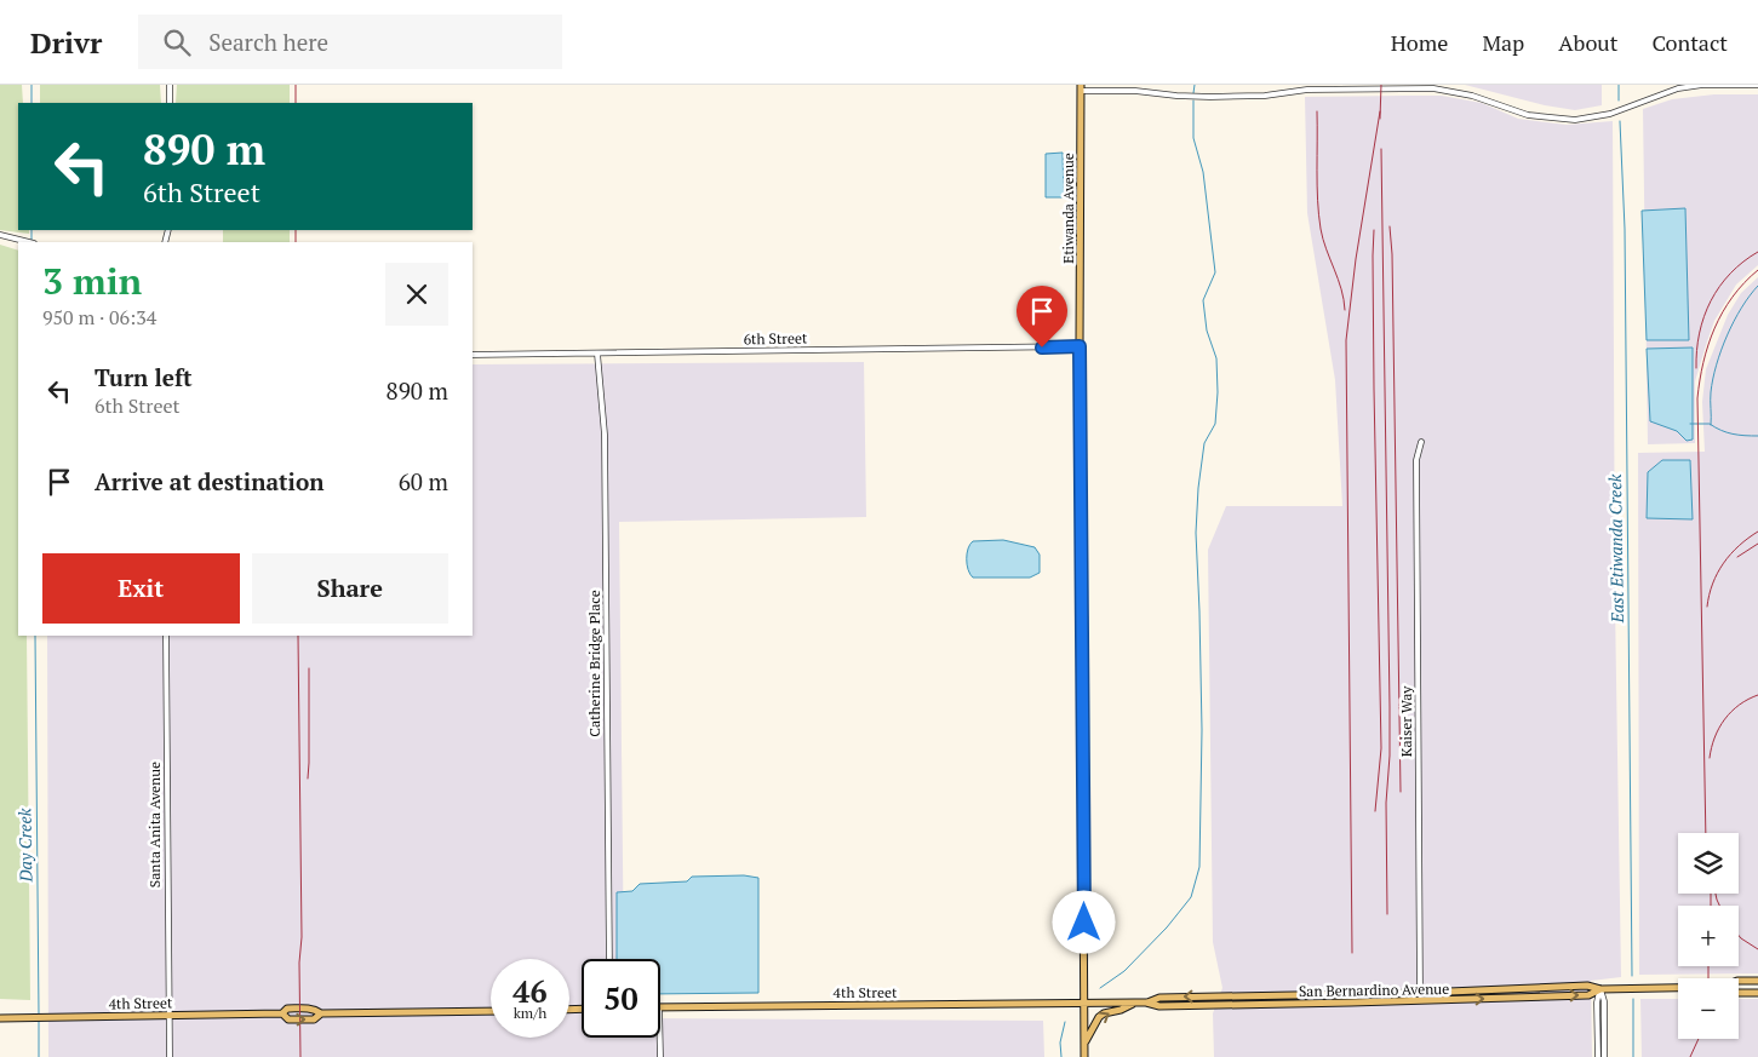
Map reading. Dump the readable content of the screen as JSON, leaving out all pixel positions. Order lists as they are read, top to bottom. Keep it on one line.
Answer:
{"streets":{"main road":["Etiwanda Avenue","San Bernardino Avenue","4th Street"],"street":["6th Street","Catherine Bridge Place","Kaiser Way","Santa Anita Avenue"]},"crossings":[["Etiwanda Avenue","6th Street"],["Etiwanda Avenue","San Bernardino Avenue"],["Etiwanda Avenue","4th Street"],["6th Street","Catherine Bridge Place"],["Kaiser Way","San Bernardino Avenue"],["Santa Anita Avenue","4th Street"],["San Bernardino Avenue","4th Street"]],"water":["East Etiwanda Creek","Day Creek"],"page":{"header":"Drivr","search":"Search here","nav":["Home","Map","About","Contact"],"turn":["890 m","6th Street"],"heading":["3 min","950 m · 06:34"],"list":[{"name":"Turn left","note":"6th Street","value":"890 m"},{"name":"Arrive at destination","value":"60 m"}],"buttons":["Exit","Share"],"map_buttons":["+","−"],"speed":"46 km/h","limit":"50"}}
